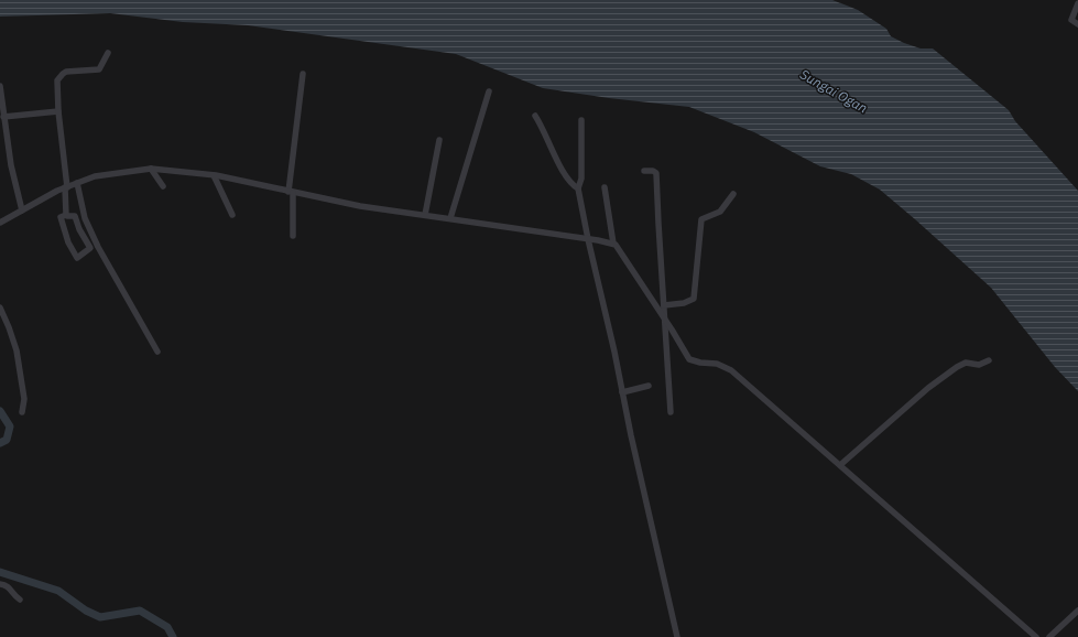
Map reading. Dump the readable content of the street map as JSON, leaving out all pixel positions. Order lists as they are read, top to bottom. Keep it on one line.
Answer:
{"water":["Sungai Ogan"]}
